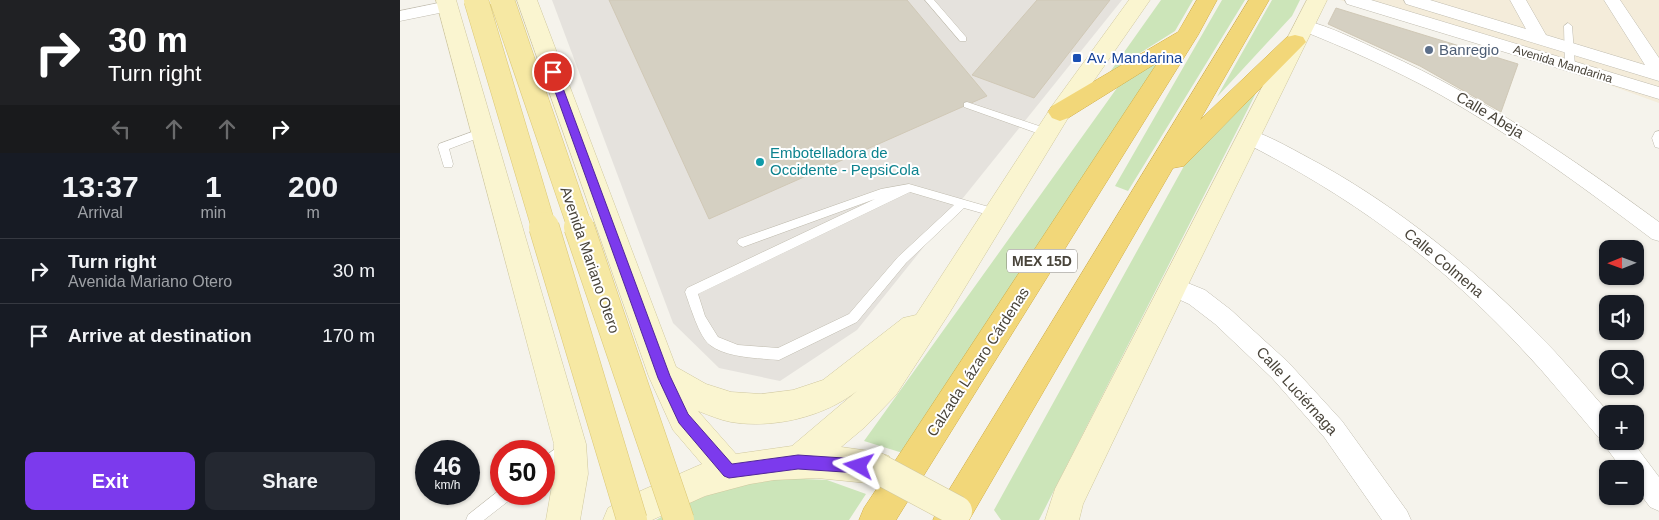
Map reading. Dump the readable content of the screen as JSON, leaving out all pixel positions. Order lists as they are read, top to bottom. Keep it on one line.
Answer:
{"streets":{"highway":["MEX 15D","Calzada Lázaro Cárdenas"],"main road":["Avenida Mariano Otero"],"street":["Avenida Mandarina","Calle Abeja","Calle Colmena","Calle Luciérnaga"]},"places":{"other":["Banregio","Embotelladora de Occidente - PepsiCola"],"transit":["Av. Mandarina"]},"north":"left","page":{"turn":["30 m","Turn right"],"eta":["13:37","Arrival","1","min","200","m"],"list":[{"name":"Turn right","note":"Avenida Mariano Otero","value":"30 m"},{"name":"Arrive at destination","value":"170 m"}],"map_buttons":["+","−"],"speed":"46 km/h","limit":"50","buttons":["Exit","Share"]}}
